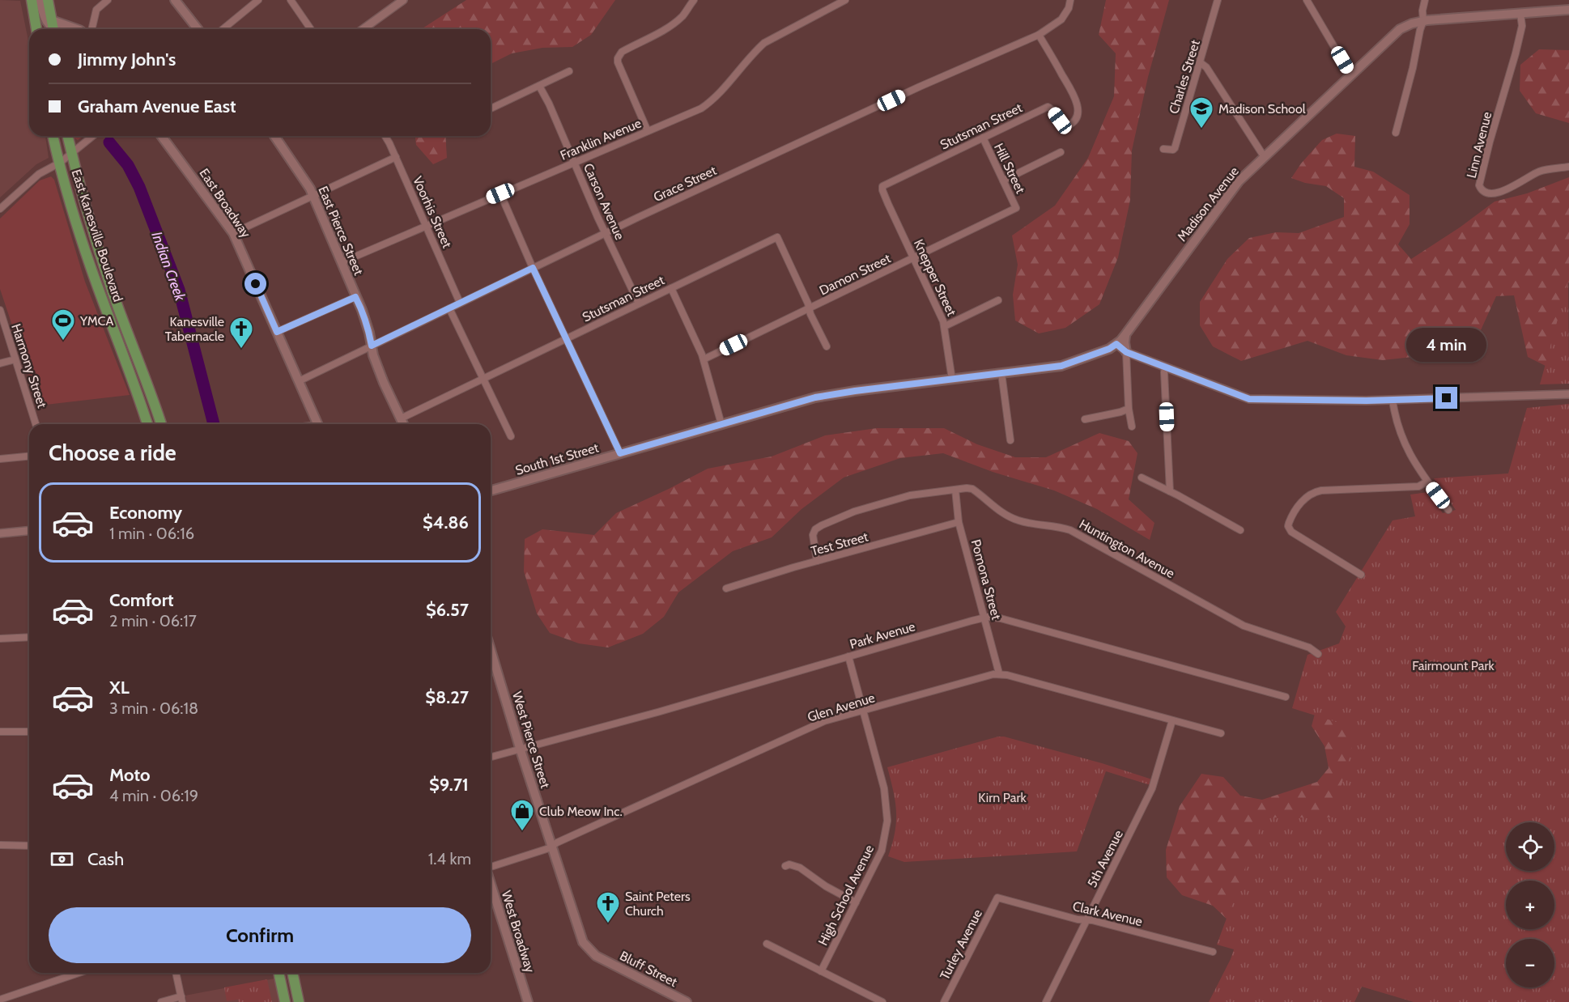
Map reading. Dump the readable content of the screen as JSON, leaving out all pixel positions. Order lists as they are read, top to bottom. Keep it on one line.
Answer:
{"streets":{"main road":["East Broadway","Madison Avenue","East Pierce Street","East Kanesville Boulevard","South 1st Street","West Pierce Street","West Broadway","Bluff Street"],"street":["Charles Street","Stutsman Street","Franklin Avenue","Linn Avenue","Hill Street","Grace Street","Carson Avenue","Voorhis Street","Damon Street","Knepper Street","Harmony Street","Test Street","Huntington Avenue","Pomona Street","Park Avenue","Glen Avenue","5th Avenue","High School Avenue","Clark Avenue","Turley Avenue"]},"crossings":[["Stutsman Street","Hill Street"],["Stutsman Street","Grace Street"],["Stutsman Street","Carson Avenue"],["Stutsman Street","East Pierce Street"],["Stutsman Street","Damon Street"],["Stutsman Street","Knepper Street"],["Franklin Avenue","Carson Avenue"],["Franklin Avenue","Voorhis Street"],["Franklin Avenue","East Pierce Street"],["Linn Avenue","Madison Avenue"],["Hill Street","Damon Street"],["Grace Street","Carson Avenue"],["Grace Street","East Broadway"],["Grace Street","Voorhis Street"],["Grace Street","East Pierce Street"],["Madison Avenue","South 1st Street"],["Damon Street","Knepper Street"],["Knepper Street","South 1st Street"],["Test Street","Huntington Avenue"],["Test Street","Pomona Street"],["Huntington Avenue","Pomona Street"],["Pomona Street","Park Avenue"],["Pomona Street","Glen Avenue"],["Park Avenue","West Pierce Street"],["Park Avenue","High School Avenue"],["Glen Avenue","West Pierce Street"],["Glen Avenue","5th Avenue"],["Glen Avenue","High School Avenue"],["West Pierce Street","Bluff Street"],["5th Avenue","Clark Avenue"],["Clark Avenue","Turley Avenue"]],"water":["Indian Creek"],"parks":["Fairmount Park","Kirn Park"],"places":{"school or university":["Madison School"],"sports":["YMCA"],"church":["Kanesville Tabernacle","Saint Peters Church"],"shop":["Club Meow Inc."]},"page":{"banner":["Jimmy John's","Graham Avenue East"],"bubble":"4 min","heading":"Choose a ride","list":[{"name":"Economy","note":"1 min · 06:16","value":"$4.86"},{"name":"Comfort","note":"2 min · 06:17","value":"$6.57"},{"name":"XL","note":"3 min · 06:18","value":"$8.27"},{"name":"Moto","note":"4 min · 06:19","value":"$9.71"}],"map_buttons":["+","−"],"pay":["Cash","1.4 km"],"buttons":"Confirm"}}
